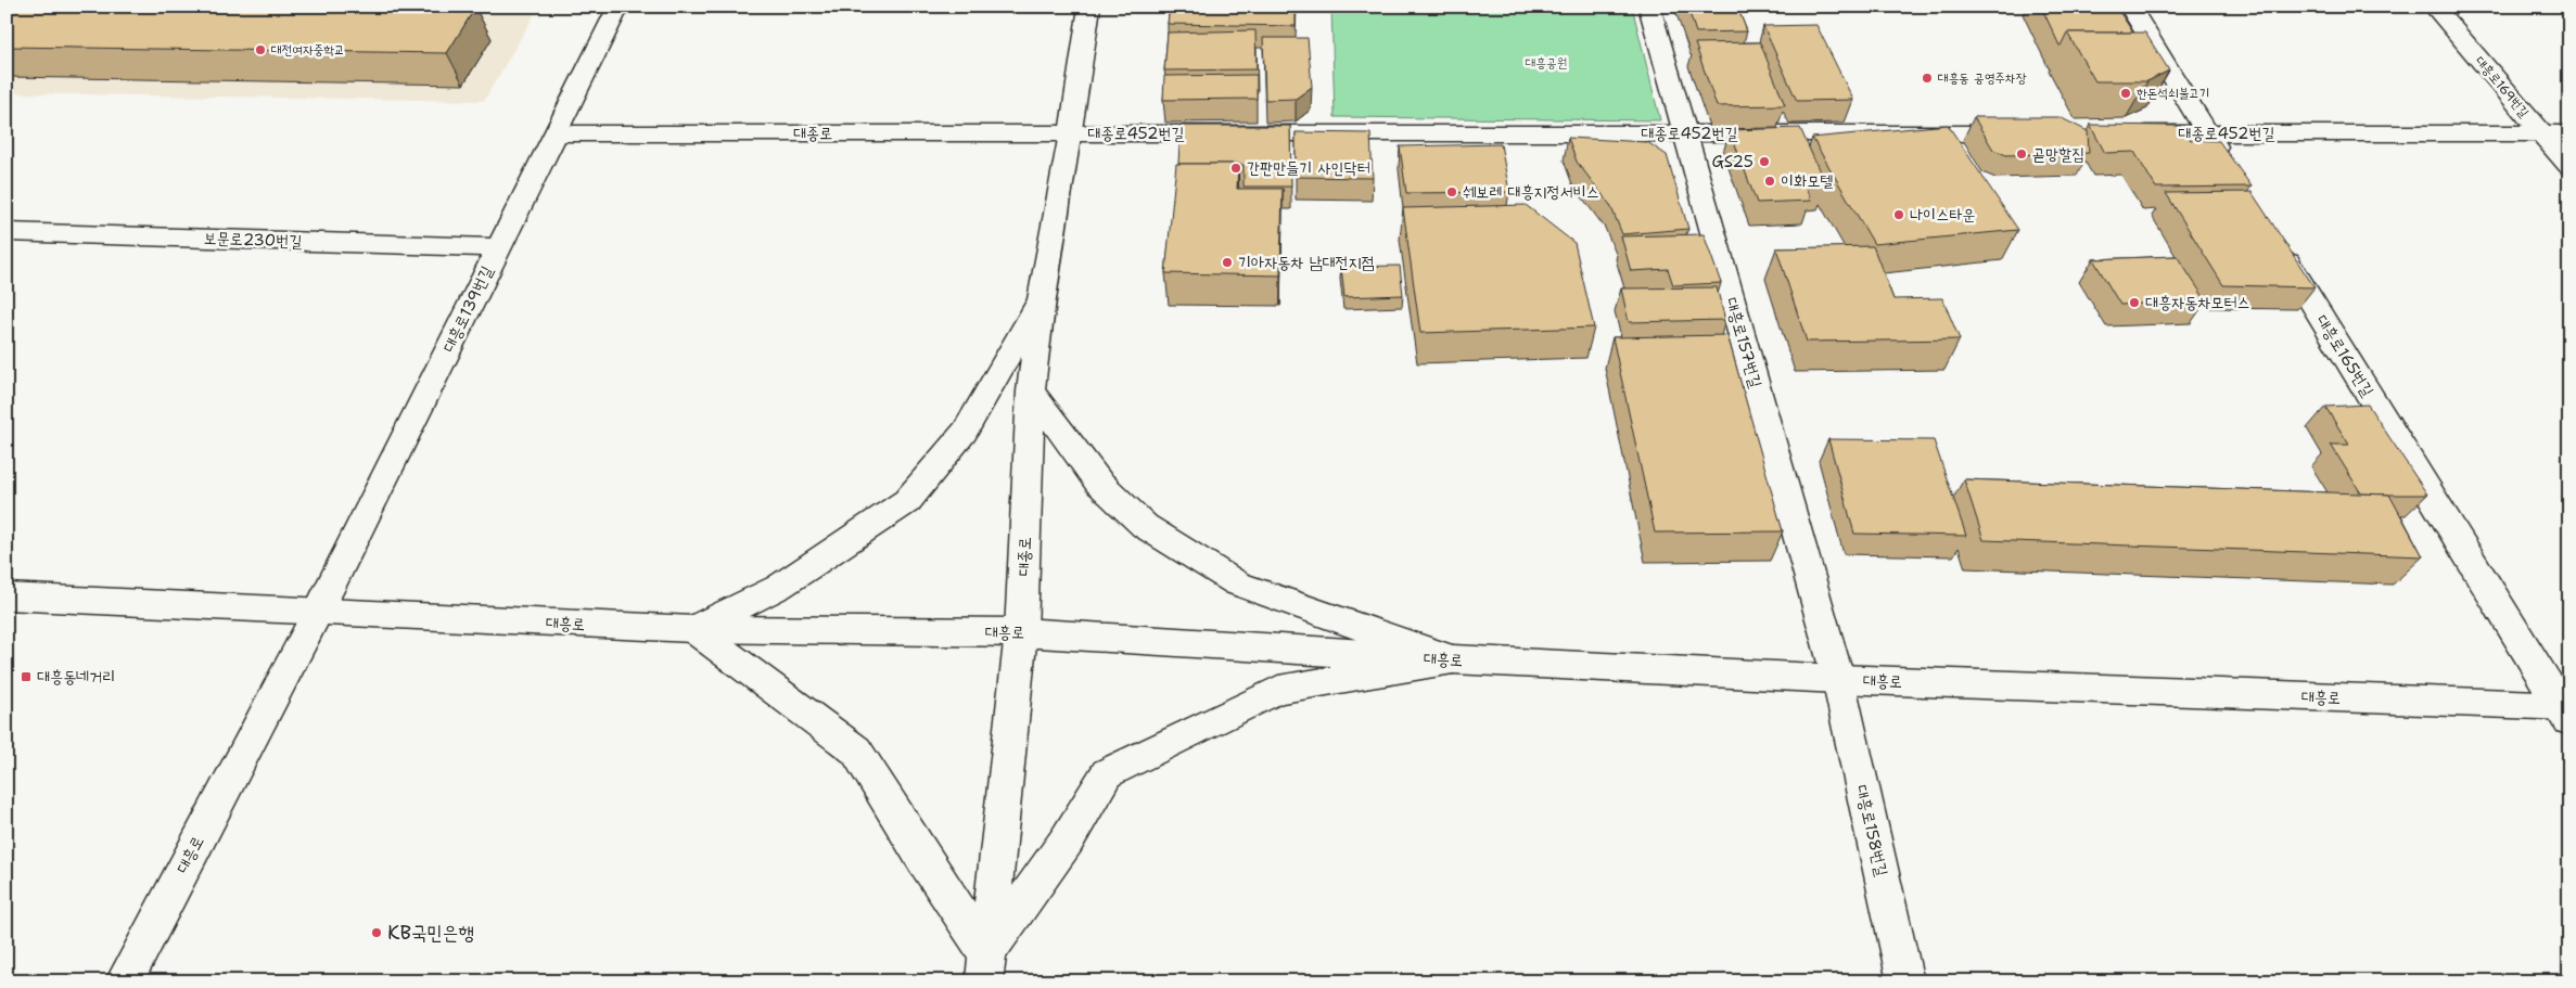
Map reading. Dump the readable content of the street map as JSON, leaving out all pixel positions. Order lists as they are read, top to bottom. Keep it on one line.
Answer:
{"streets":{"street":["대흥로169번길","대종로","대종로452번길","보문로230번길","대흥로139번길","대흥로157번길","대흥로165번길","대흥로","대흥로158번길"]},"crossings":[["대흥로169번길","대종로452번길"],["대종로","대종로452번길"],["대종로","대흥로139번길"],["대종로","대흥로"],["대종로452번길","대흥로157번길"],["보문로230번길","대흥로139번길"],["대흥로139번길","대흥로"],["대흥로157번길","대흥로"],["대흥로157번길","대흥로158번길"],["대흥로165번길","대흥로"],["대흥로","대흥로158번길"]],"parks":["대흥공원"],"places":{"other":["대전여자중학교","대흥동 공영주차장","한돈석쇠불고기","곧망할집","GS25","간판만들기 사인닥터","이화모텔","쉐보레 대흥지정서비스","나이스타운","기아자동차 남대전지점","대흥자동차모터스","KB국민은행"],"transit":["대흥동네거리"]}}
